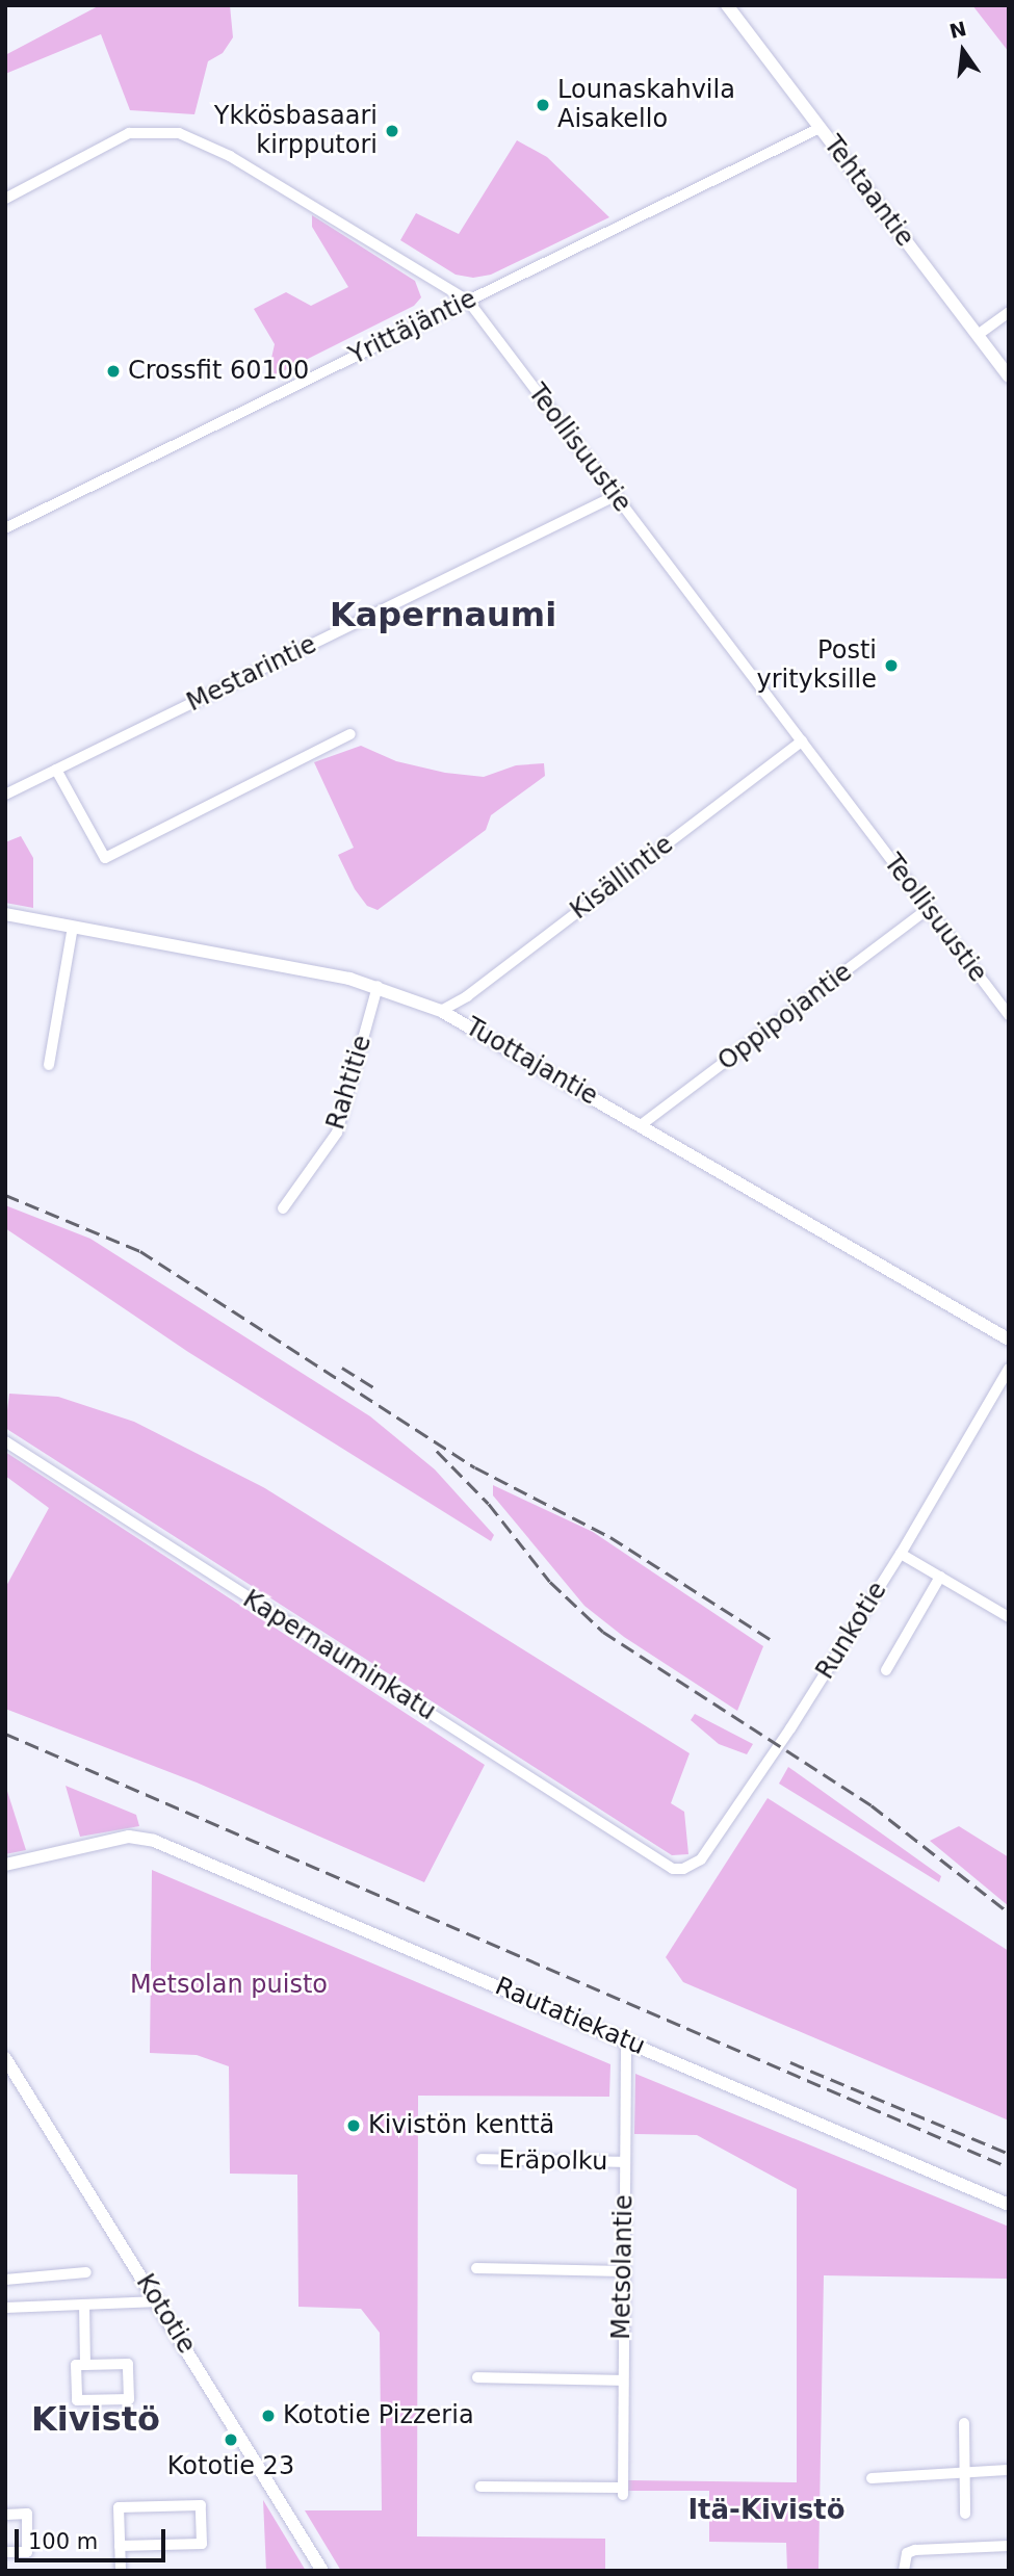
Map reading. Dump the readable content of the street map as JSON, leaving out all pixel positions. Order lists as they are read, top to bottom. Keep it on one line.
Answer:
{"streets":{"street":["Tehtaantie","Yrittäjäntie","Teollisuustie","Mestarintie","Kisällintie","Oppipojantie","Tuottajantie","Rahtitie","Runkotie","Kapernauminkatu","Rautatiekatu","Eräpolku","Metsolantie","Kototie"]},"crossings":[["Tehtaantie","Yrittäjäntie"],["Yrittäjäntie","Teollisuustie"],["Teollisuustie","Mestarintie"],["Teollisuustie","Kisällintie"],["Teollisuustie","Oppipojantie"],["Kisällintie","Tuottajantie"],["Oppipojantie","Tuottajantie"],["Tuottajantie","Rahtitie"],["Runkotie","Kapernauminkatu"],["Rautatiekatu","Metsolantie"],["Eräpolku","Metsolantie"]],"districts":["Kapernaumi","Kivistö","Itä-Kivistö"],"parks":["Metsolan puisto"],"places":["Lounaskahvila Aisakello","Ykkösbasaari kirpputori","Crossfit 60100","Posti yrityksille","Kivistön kenttä","Kototie Pizzeria","Kototie 23"],"scale_bar":"100 m","north":"top"}
